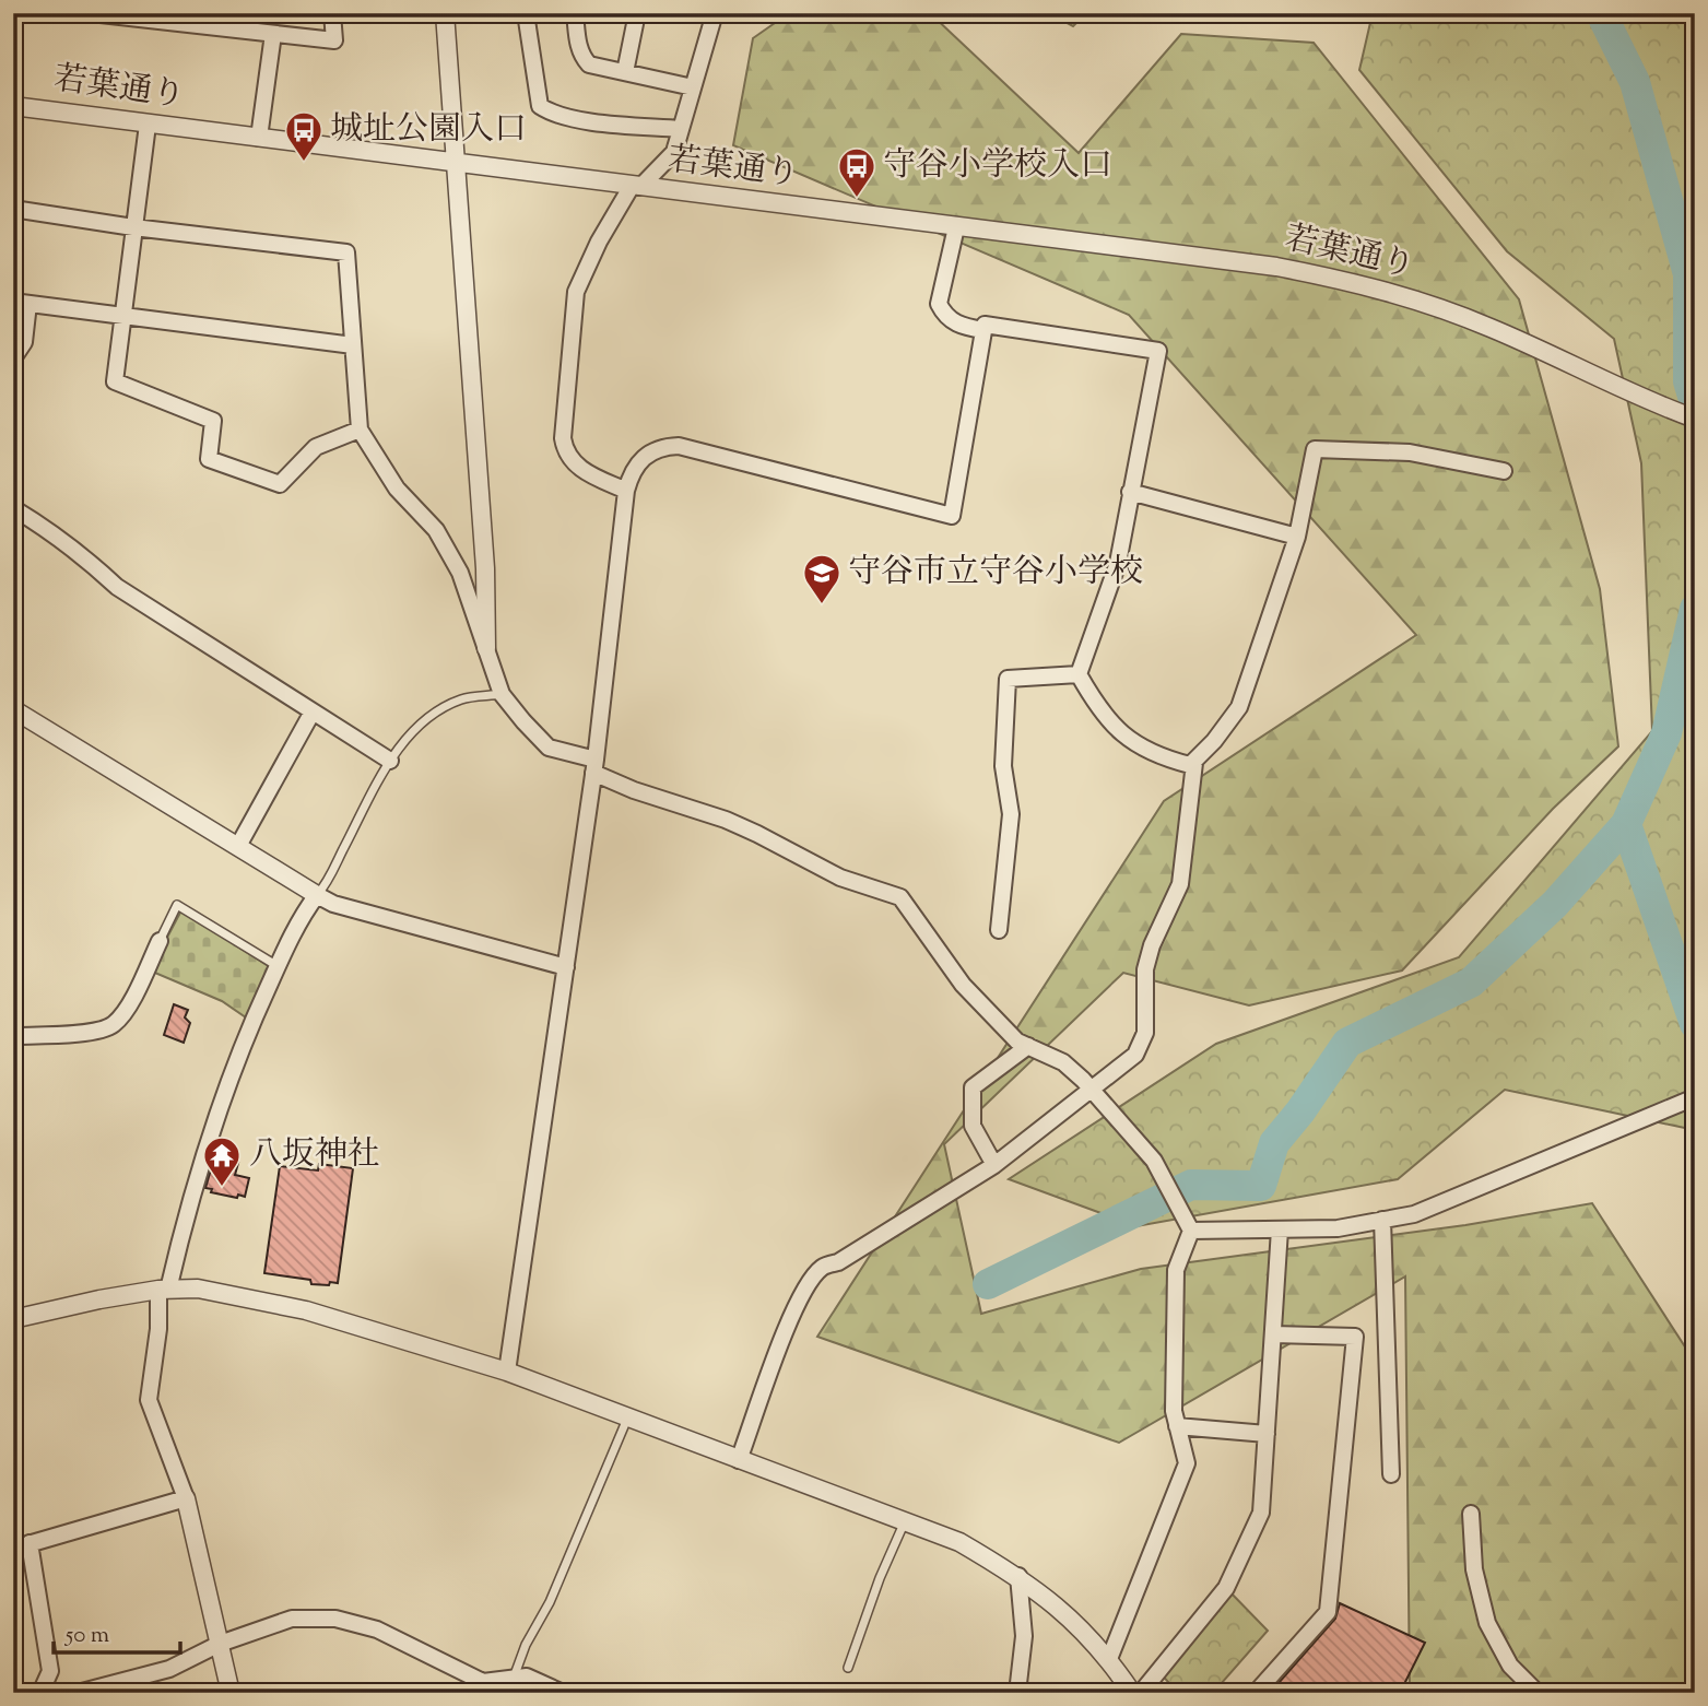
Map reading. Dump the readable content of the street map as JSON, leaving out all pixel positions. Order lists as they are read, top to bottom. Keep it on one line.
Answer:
{"streets":{"street":["若葉通り"]},"places":{"bus stop":["城址公園入口","守谷小学校入口"],"school or university":["守谷市立守谷小学校"],"temple":["八坂神社"]},"scale_bar":"50 m"}
